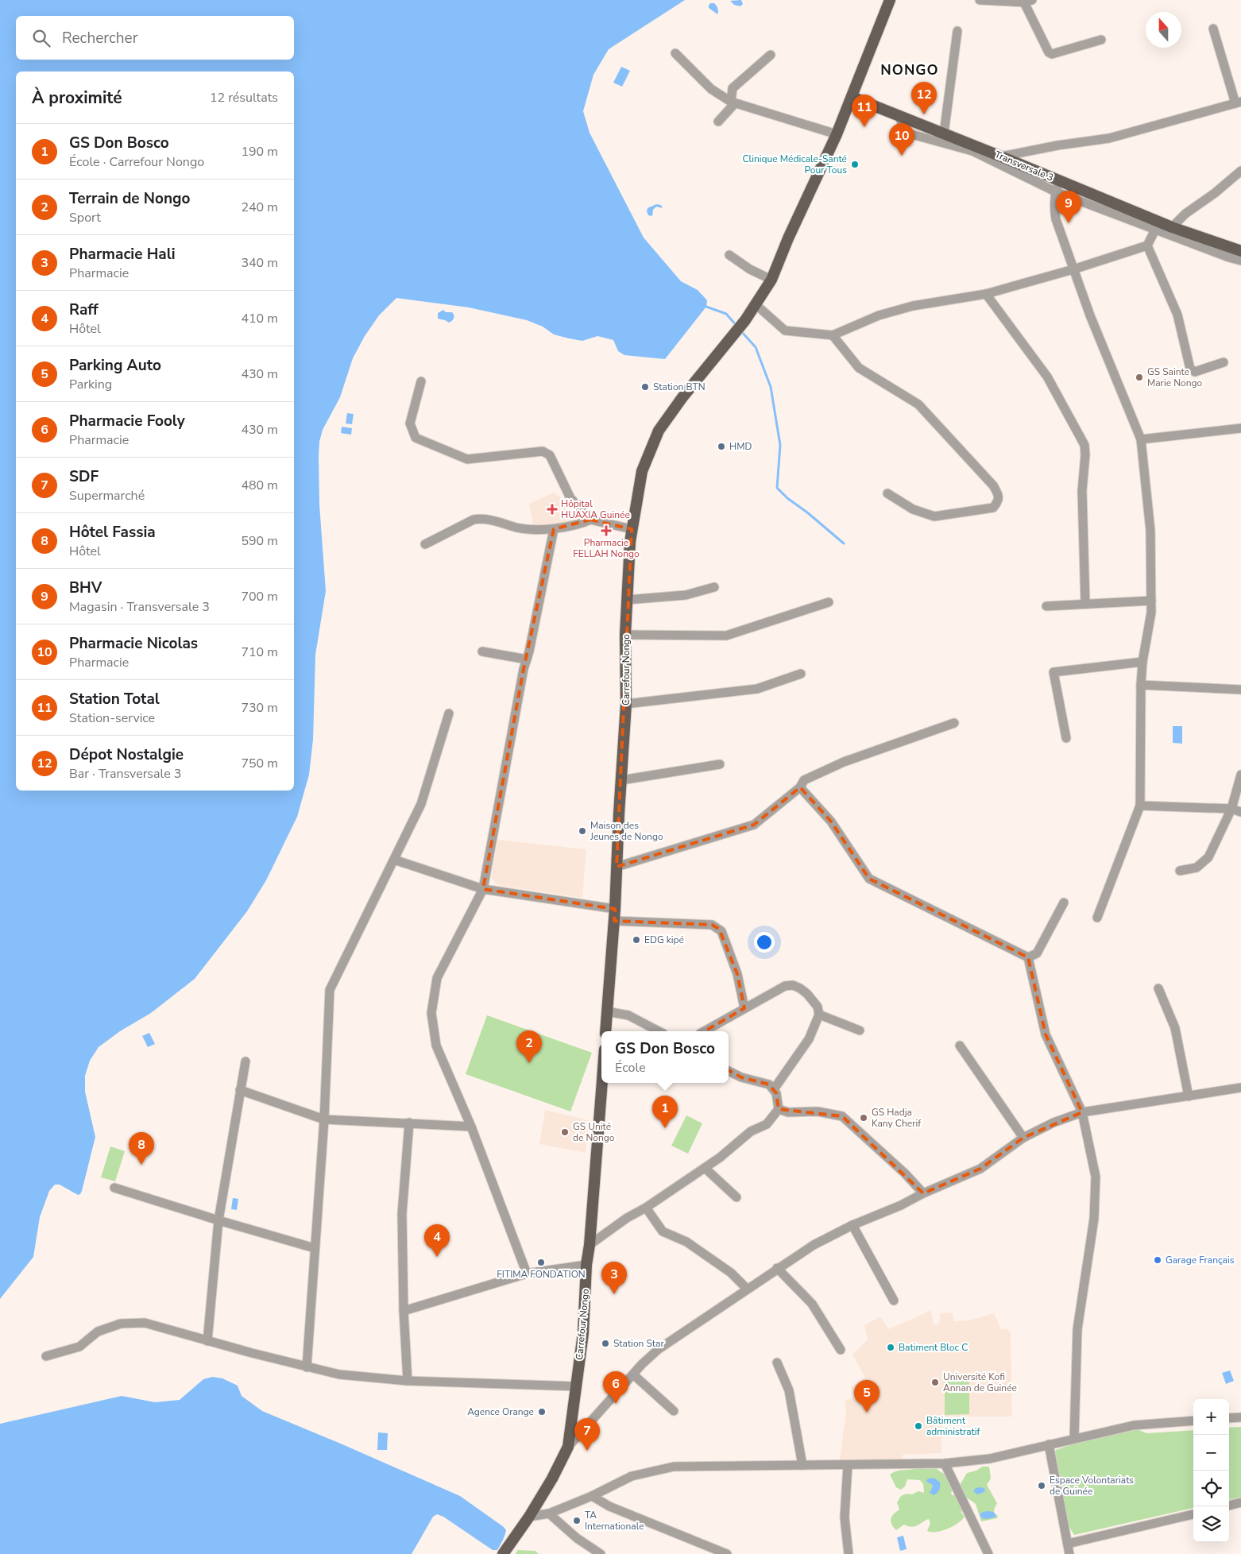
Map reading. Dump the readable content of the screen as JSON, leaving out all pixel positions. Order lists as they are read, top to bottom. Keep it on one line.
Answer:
{"streets":{"main road":["Transversale 3","Carrefour Nongo"]},"crossings":[["Transversale 3","Carrefour Nongo"]],"districts":["NONGO"],"places":{"other":["Clinique Médicale-Santé Pour Tous","GS Sainte Marie Nongo","Station BTN","HMD","Maison des Jeunes de Nongo","EDG kipé","GS Hadja Kany Cherif","GS Unité de Nongo","Garage Français","FITIMA FONDATION","Station Star","Batiment Bloc C","Université Kofi Annan de Guinée","Agence Orange","Bâtiment administratif","Espace Volontariats de Guinée","TA Internationale"],"health":["Hôpital HUAXIA Guinée","Pharmacie FELLAH Nongo"]},"north":"top","page":{"search":"Rechercher","heading":["À proximité","12 résultats"],"pins":["12","11","10","9","2","1","8","4","3","6","5","7"],"list":[{"mark":"1","name":"GS Don Bosco","note":"École · Carrefour Nongo","value":"190 m"},{"mark":"2","name":"Terrain de Nongo","note":"Sport","value":"240 m"},{"mark":"3","name":"Pharmacie Hali","note":"Pharmacie","value":"340 m"},{"mark":"4","name":"Raff","note":"Hôtel","value":"410 m"},{"mark":"5","name":"Parking Auto","note":"Parking","value":"430 m"},{"mark":"6","name":"Pharmacie Fooly","note":"Pharmacie","value":"430 m"},{"mark":"7","name":"SDF","note":"Supermarché","value":"480 m"},{"mark":"8","name":"Hôtel Fassia","note":"Hôtel","value":"590 m"},{"mark":"9","name":"BHV","note":"Magasin · Transversale 3","value":"700 m"},{"mark":"10","name":"Pharmacie Nicolas","note":"Pharmacie","value":"710 m"},{"mark":"11","name":"Station Total","note":"Station-service","value":"730 m"},{"mark":"12","name":"Dépot Nostalgie","note":"Bar · Transversale 3","value":"750 m"}],"popup":["GS Don Bosco","École"],"map_buttons":["+","−"]}}
